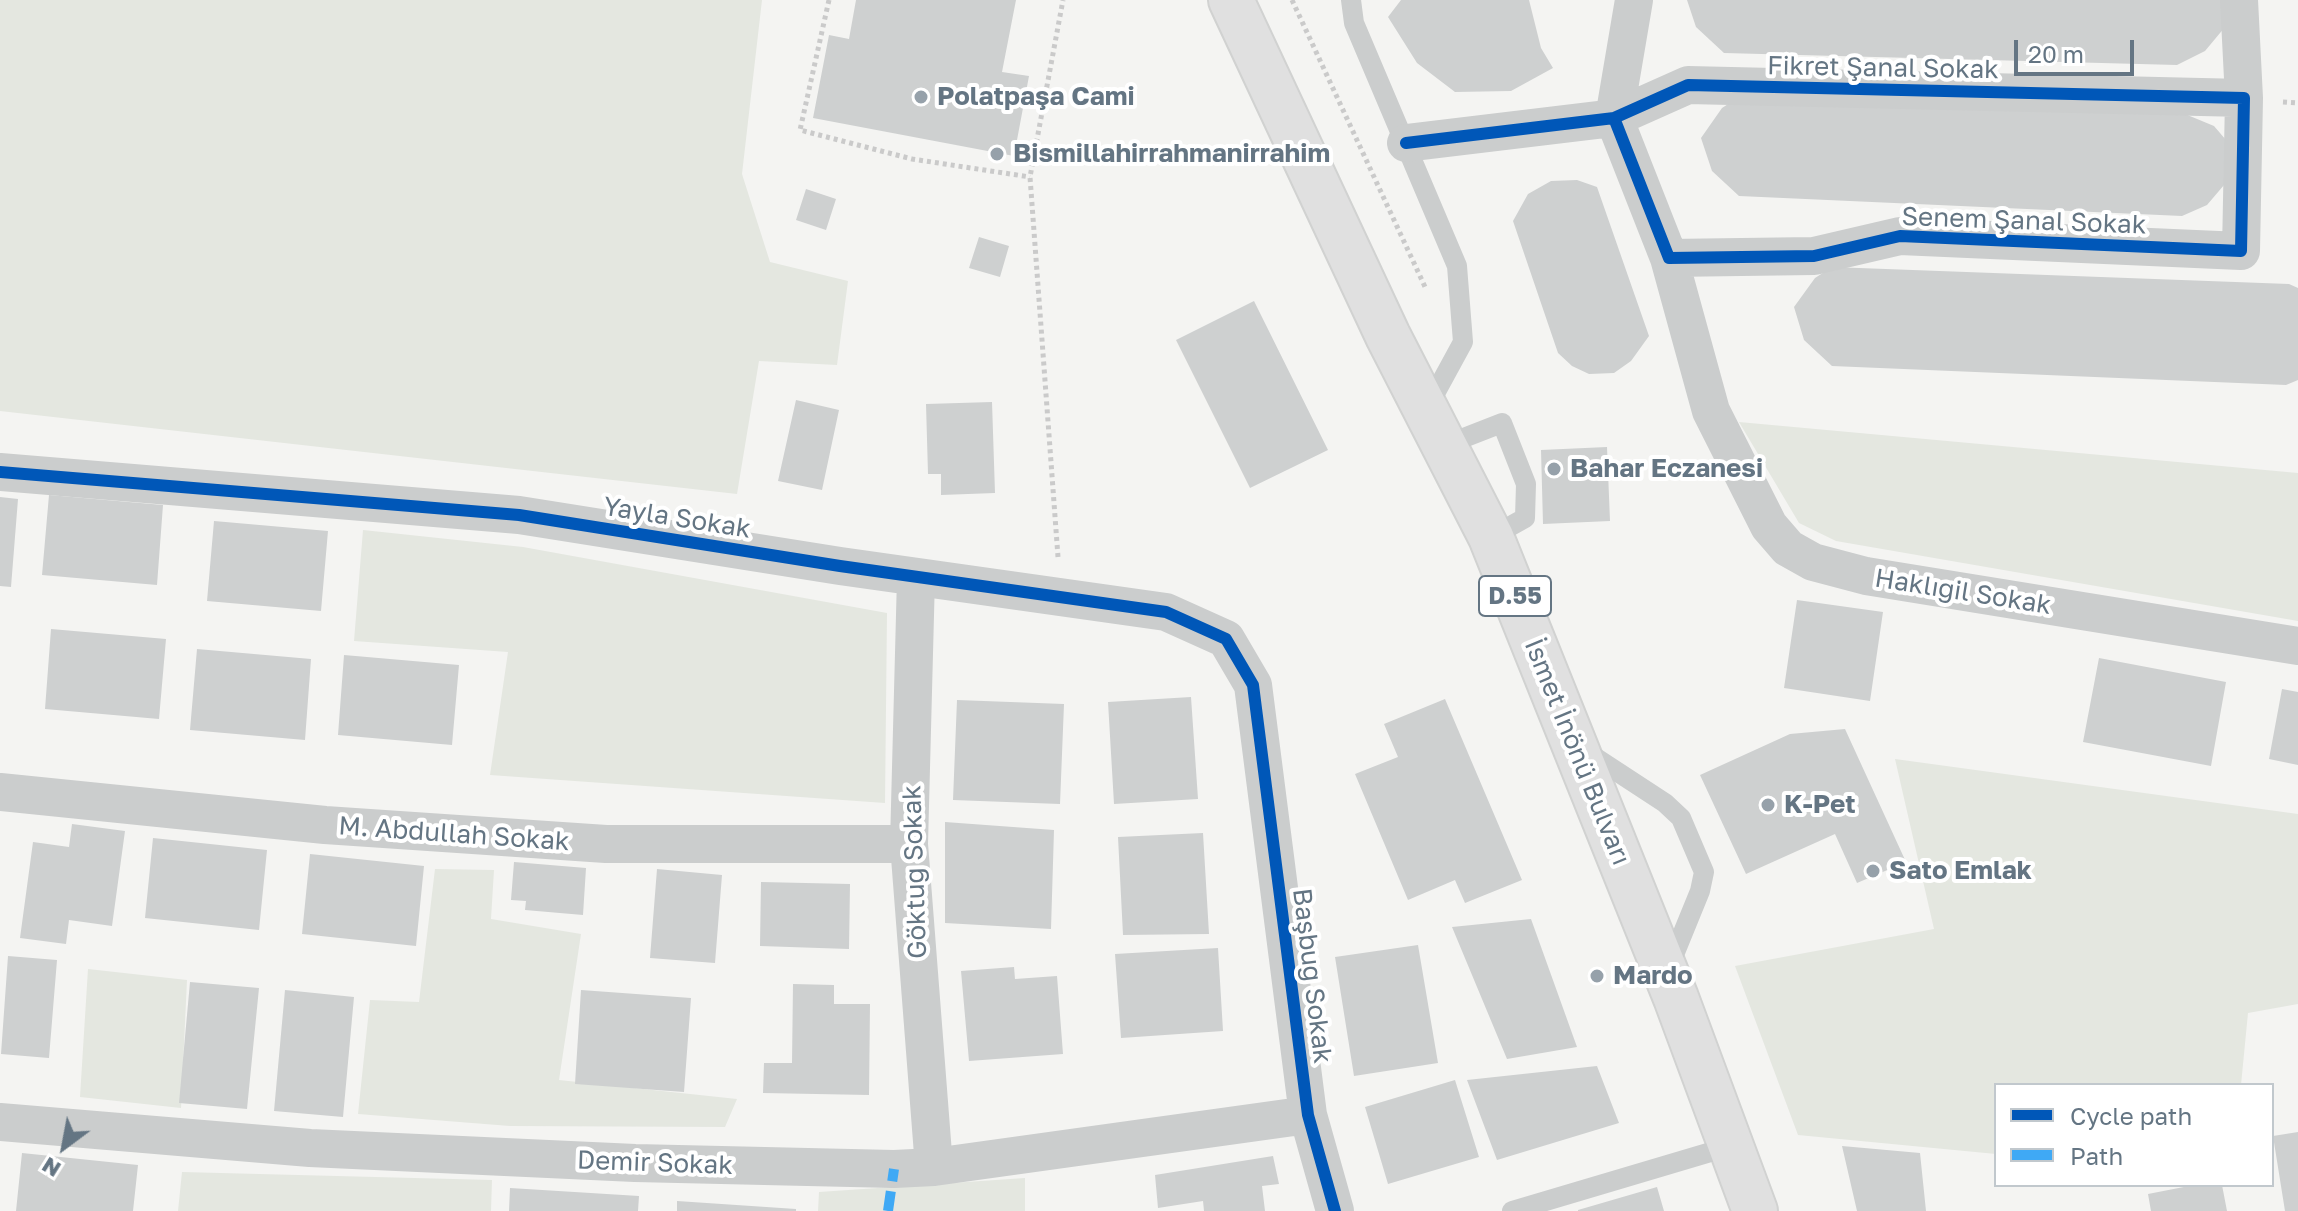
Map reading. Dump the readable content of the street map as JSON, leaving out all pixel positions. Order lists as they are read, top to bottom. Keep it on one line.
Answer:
{"streets":{"main road":["D.55","İsmet İnönü Bulvarı"],"street":["Fikret Şanal Sokak","Senem Şanal Sokak","Yayla Sokak","Haklıgil Sokak","M. Abdullah Sokak","Göktuğ Sokak","Başbuğ Sokak","Demir Sokak"]},"crossings":[["Fikret Şanal Sokak","Senem Şanal Sokak"],["Senem Şanal Sokak","Haklıgil Sokak"],["Yayla Sokak","Göktuğ Sokak"],["Yayla Sokak","Başbuğ Sokak"],["M. Abdullah Sokak","Göktuğ Sokak"],["Göktuğ Sokak","Demir Sokak"],["Başbuğ Sokak","Demir Sokak"]],"places":["Polatpaşa Cami","Bismillahirrahmanirrahim","Bahar Eczanesi","K-Pet","Sato Emlak","Mardo"],"legend":["Cycle path","Path"],"scale_bar":"20 m","north":"bottom left"}
